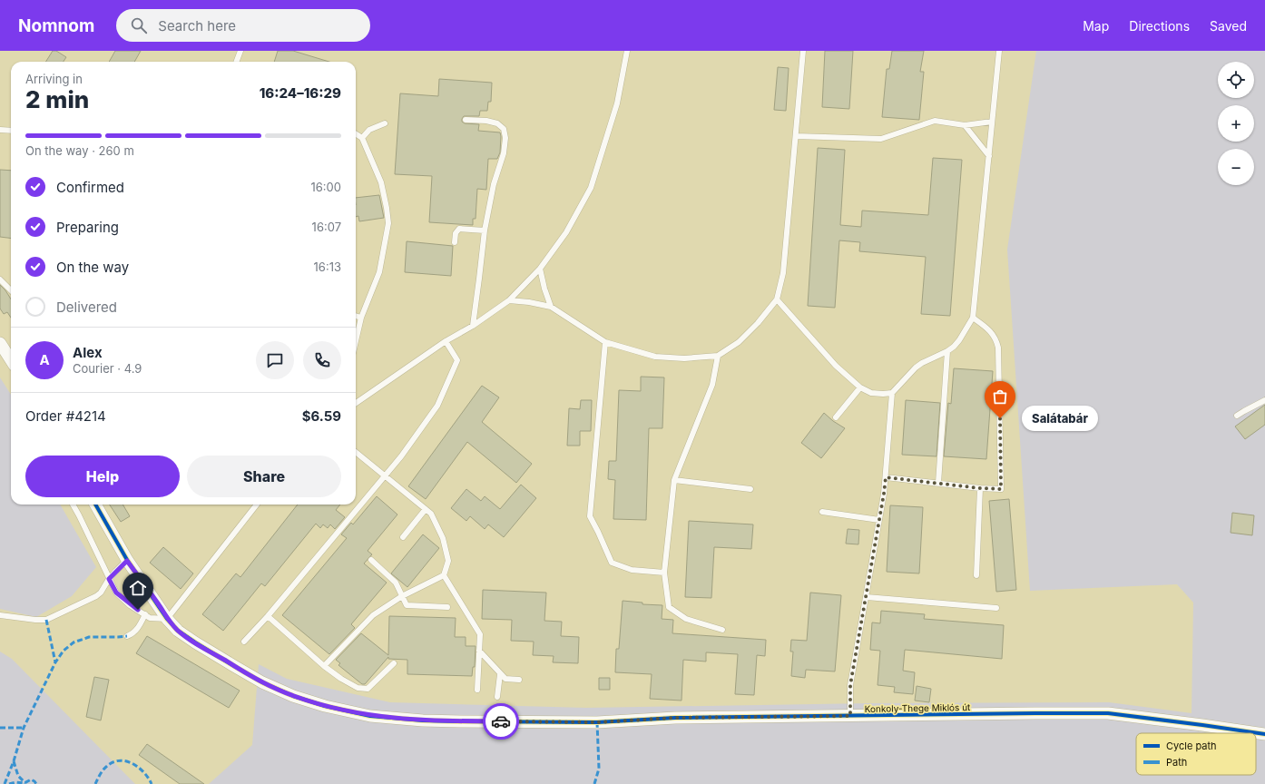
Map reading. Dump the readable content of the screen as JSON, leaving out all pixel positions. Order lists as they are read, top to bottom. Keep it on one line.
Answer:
{"streets":{"street":["Konkoly-Thege Miklós út"]},"places":["Salátabár"],"legend":["Cycle path","Path"],"page":{"header":"Nomnom","search":"Search here","nav":["Map","Directions","Saved"],"map_buttons":["+","−"],"heading":["2 min","Arriving in","16:24–16:29"],"panel":["Alex","Courier · 4.9","Order #4214","$6.59"],"bar":"On the way · 260 m","list":[["Confirmed","16:00"],["Preparing","16:07"],["On the way","16:13"],"Delivered"],"round":"A","bubble":"Salátabár","buttons":["Help","Share"]}}
